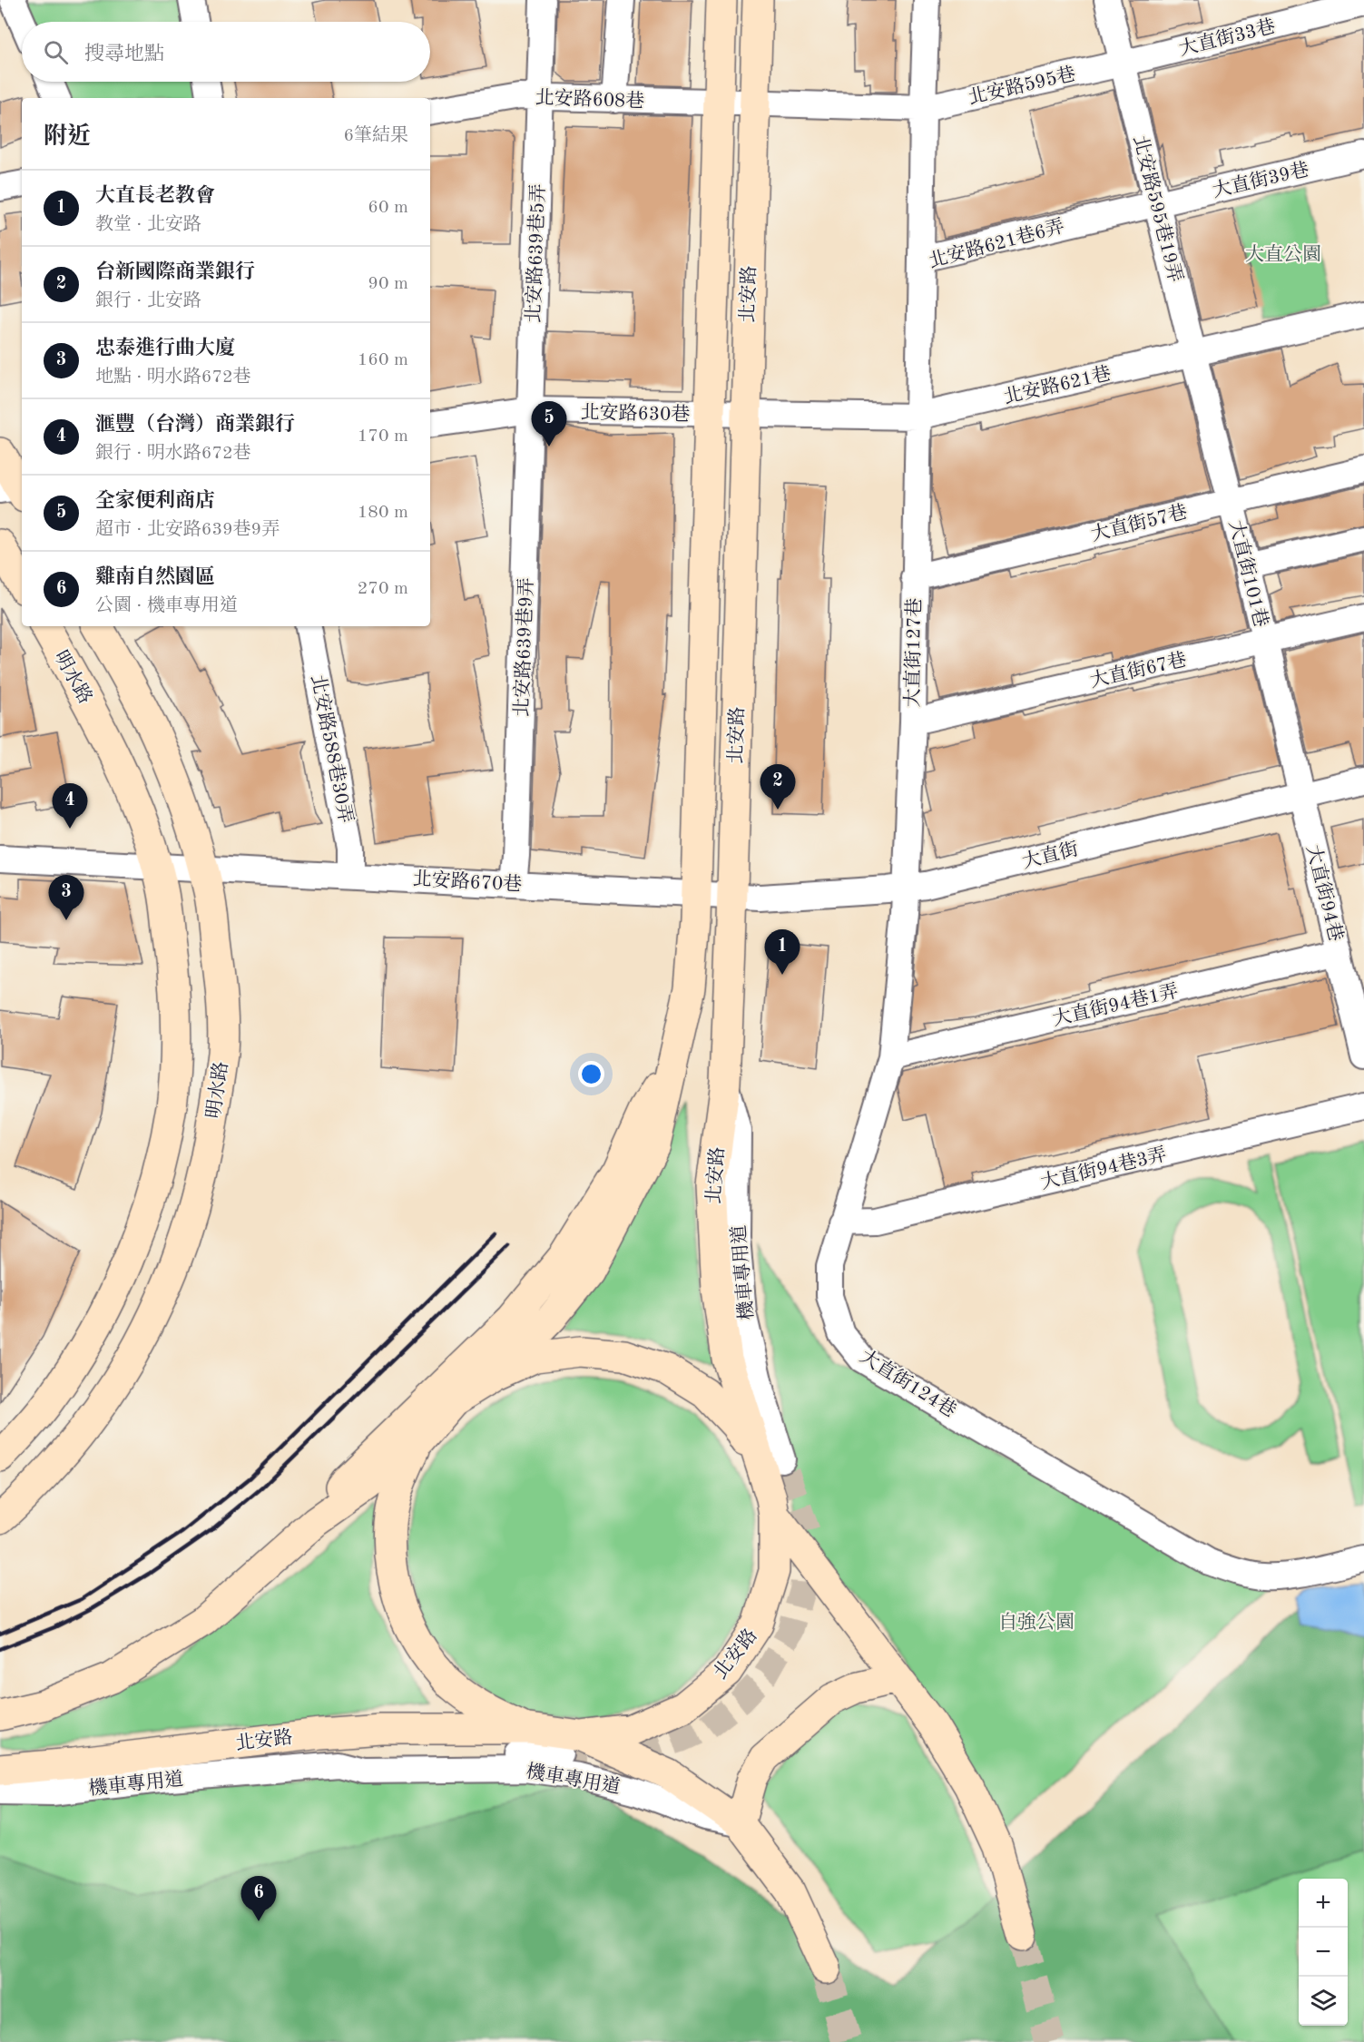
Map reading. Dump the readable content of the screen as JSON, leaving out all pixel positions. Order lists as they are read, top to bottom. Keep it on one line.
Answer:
{"streets":{"main road":["北安路","明水路"],"street":["大直街33巷","北安路595巷","北安路608巷","大直街39巷","北安路595巷19弄","北安路621巷6弄","北安路639巷5弄","北安路621巷","北安路630巷","大直街57巷","大直街101巷","北安路639巷9弄","大直街127巷","大直街67巷","北安路588巷30弄","大直街","北安路670巷","大直街94巷","大直街94巷1弄","大直街94巷3弄","機車專用道","大直街124巷"]},"crossings":[["大直街33巷","北安路595巷"],["大直街33巷","北安路595巷19弄"],["北安路595巷","北安路608巷"],["北安路595巷","北安路595巷19弄"],["北安路595巷","北安路"],["北安路608巷","北安路639巷5弄"],["北安路608巷","北安路"],["大直街39巷","北安路595巷19弄"],["大直街39巷","北安路621巷6弄"],["北安路595巷19弄","北安路621巷6弄"],["北安路595巷19弄","北安路621巷"],["北安路595巷19弄","大直街101巷"],["北安路621巷6弄","北安路621巷"],["北安路621巷6弄","大直街127巷"],["北安路639巷5弄","北安路630巷"],["北安路639巷5弄","北安路639巷9弄"],["北安路","北安路621巷"],["北安路","北安路630巷"],["北安路","大直街"],["北安路","北安路670巷"],["北安路","機車專用道"],["北安路621巷","北安路630巷"],["北安路621巷","大直街101巷"],["北安路621巷","大直街127巷"],["北安路630巷","北安路639巷9弄"],["大直街57巷","大直街101巷"],["大直街57巷","大直街127巷"],["大直街101巷","大直街67巷"],["大直街101巷","大直街"],["大直街101巷","大直街94巷"],["北安路639巷9弄","北安路670巷"],["大直街127巷","大直街67巷"],["大直街127巷","大直街"],["大直街127巷","大直街124巷"],["明水路","北安路670巷"],["北安路588巷30弄","北安路670巷"],["大直街","北安路670巷"],["大直街","大直街94巷"],["大直街","大直街124巷"],["大直街94巷","大直街94巷1弄"],["大直街94巷1弄","大直街124巷"],["大直街94巷3弄","大直街124巷"]],"parks":["大直公園","自強公園"],"page":{"search":"搜尋地點","heading":["附近","6筆結果"],"list":[{"mark":"1","name":"大直長老教會","note":"教堂 · 北安路","value":"60 m"},{"mark":"2","name":"台新國際商業銀行","note":"銀行 · 北安路","value":"90 m"},{"mark":"3","name":"忠泰進行曲大廈","note":"地點 · 明水路672巷","value":"160 m"},{"mark":"4","name":"滙豐（台灣）商業銀行","note":"銀行 · 明水路672巷","value":"170 m"},{"mark":"5","name":"全家便利商店","note":"超市 · 北安路639巷9弄","value":"180 m"},{"mark":"6","name":"雞南自然園區","note":"公園 · 機車專用道","value":"270 m"}],"pins":["5","2","4","3","1","6"],"map_buttons":["+","−"]}}
